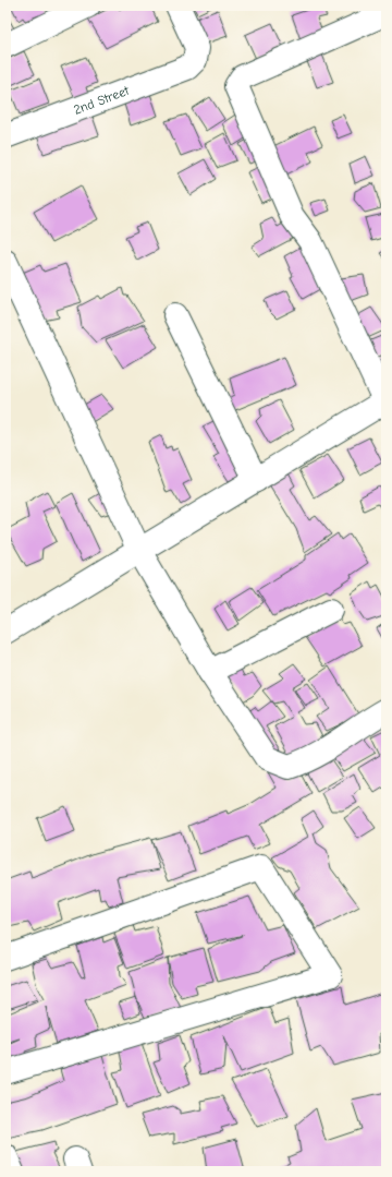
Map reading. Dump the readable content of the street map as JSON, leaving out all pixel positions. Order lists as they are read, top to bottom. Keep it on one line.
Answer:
{"streets":{"street":["2nd Street"]}}
